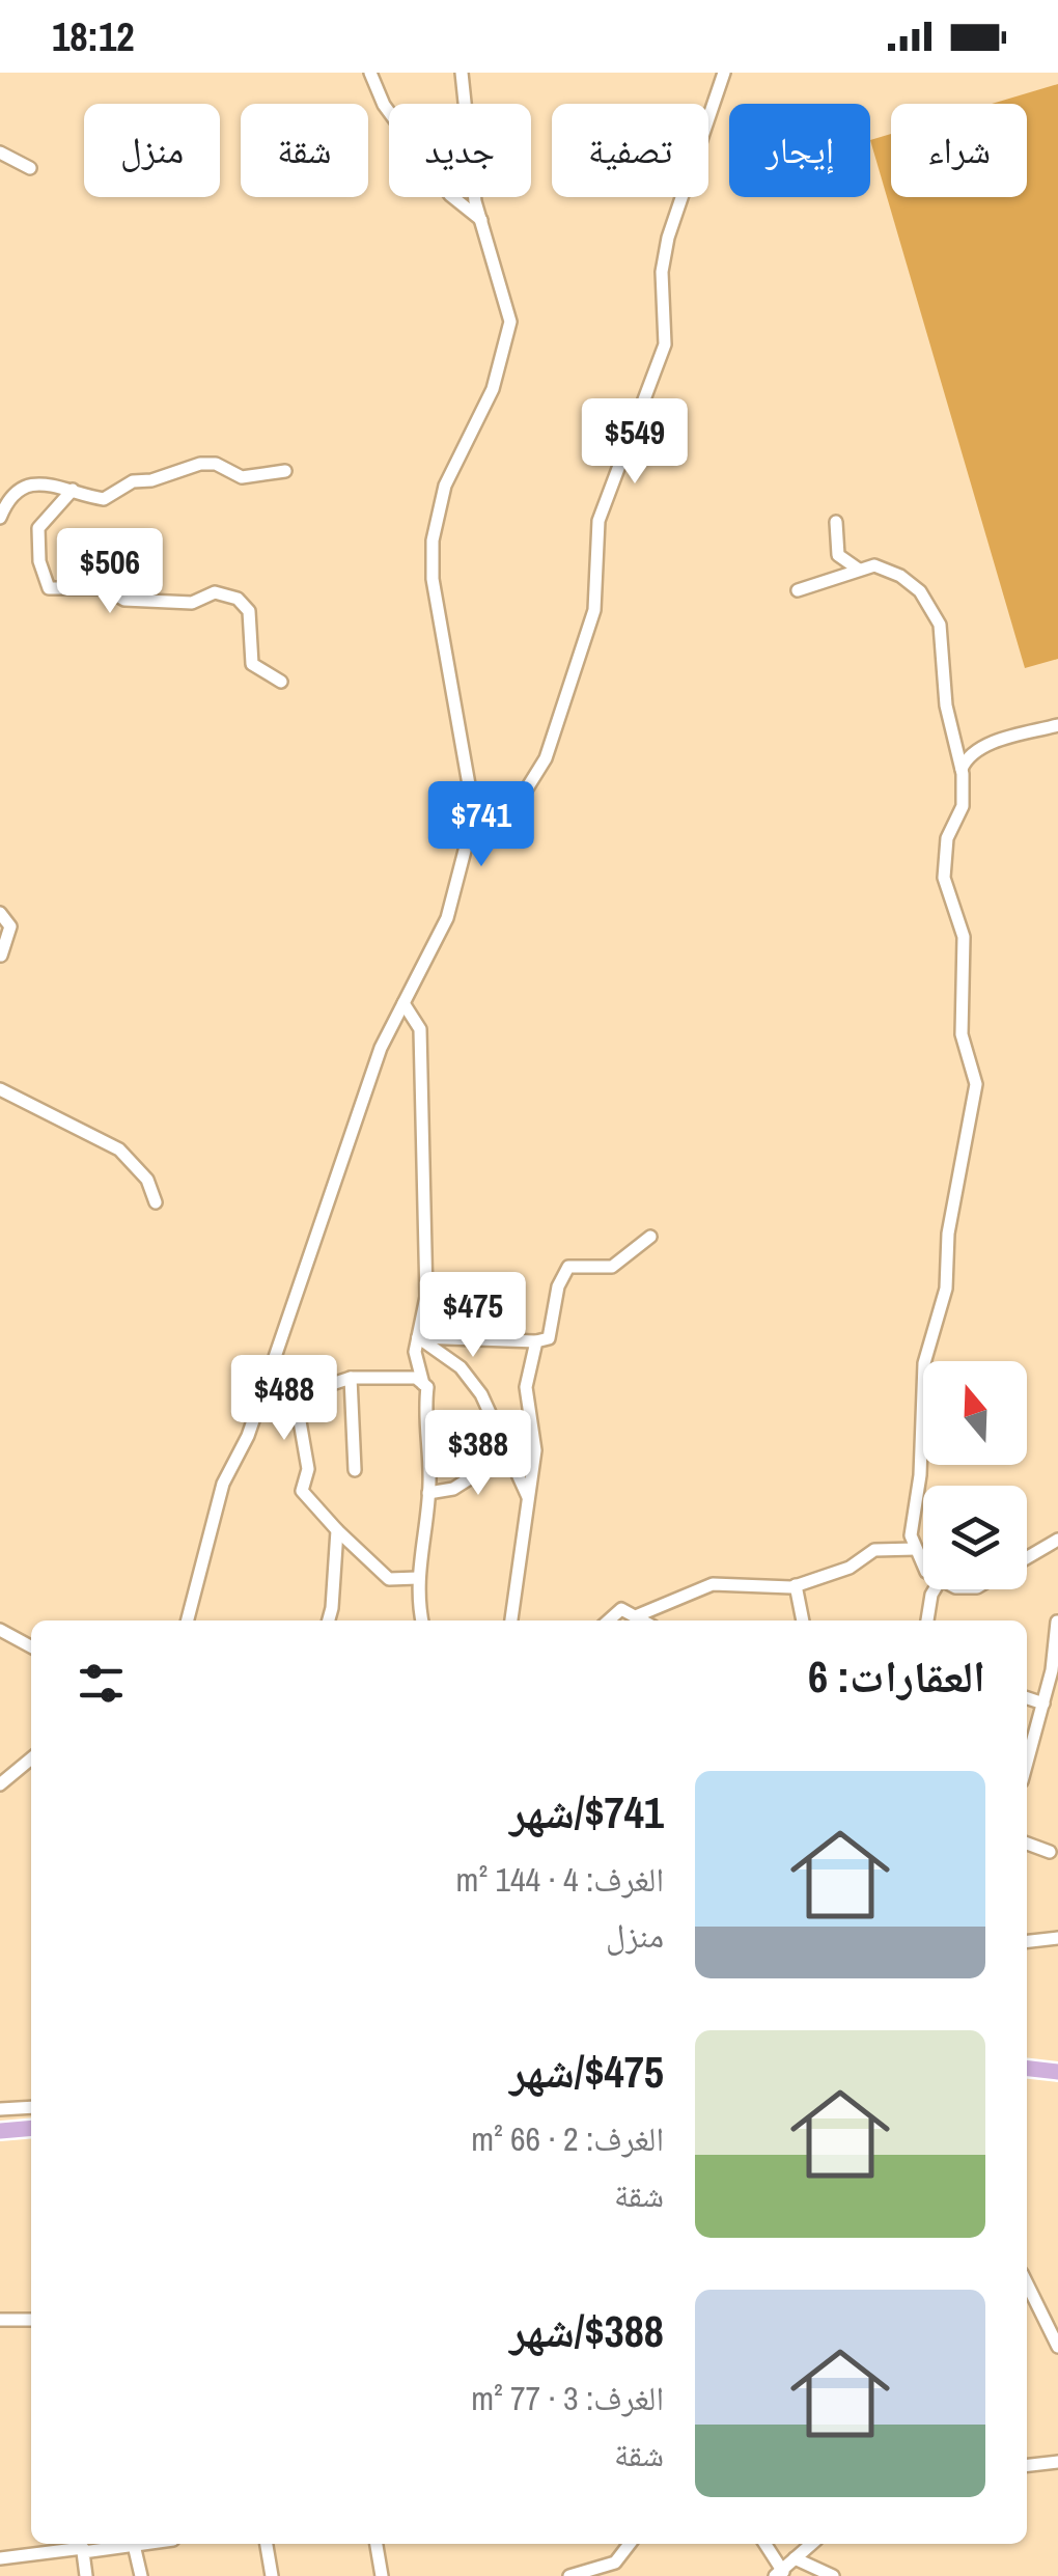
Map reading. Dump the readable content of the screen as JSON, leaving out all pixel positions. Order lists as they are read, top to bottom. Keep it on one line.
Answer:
{"north":"top","page":{"status":"18:12","chip":["شراء","إيجار","تصفية","جديد","شقة","منزل"],"price":["$549","$506","$741","$475","$488","$388"],"heading":"العقارات: 6","list":[{"name":"$741/شهر","note":"الغرف: 4 · 144 m² · منزل"},{"name":"$475/شهر","note":"الغرف: 2 · 66 m² · شقة"},{"name":"$388/شهر","note":"الغرف: 3 · 77 m² · شقة"}]}}
